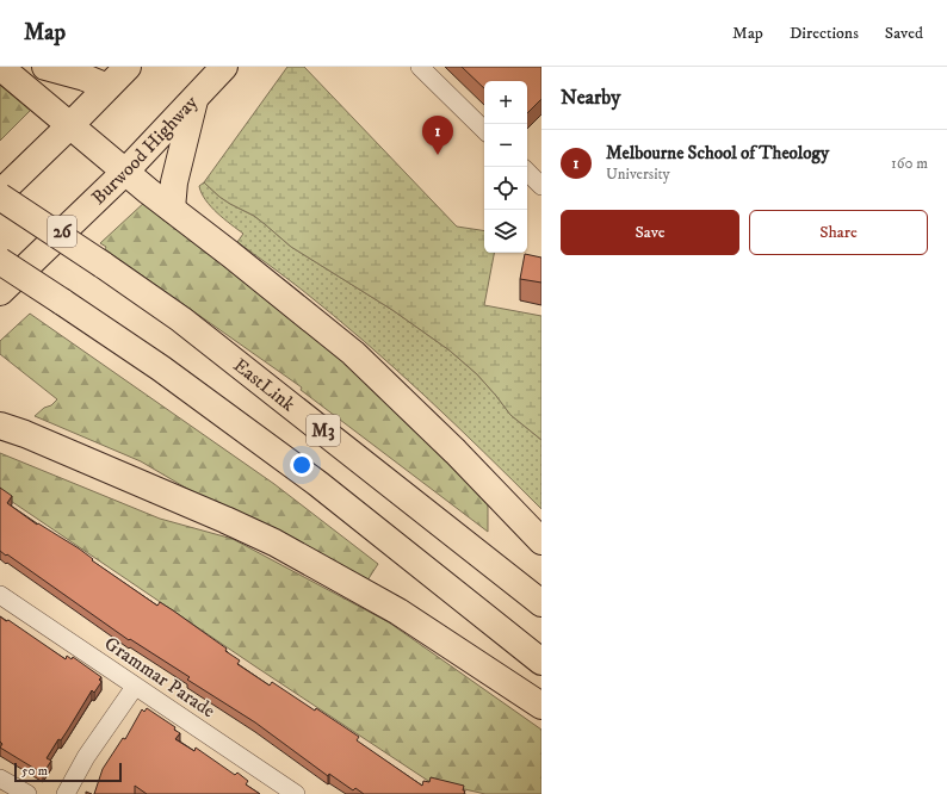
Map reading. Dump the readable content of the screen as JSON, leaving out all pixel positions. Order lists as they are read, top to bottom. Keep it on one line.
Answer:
{"streets":{"highway":["Burwood Highway","26","EastLink","M3"],"street":["Grammar Parade"]},"scale_bar":"50 m","page":{"header":"Map","nav":["Map","Directions","Saved"],"heading":"Nearby","map_buttons":["+","−"],"pins":"1","list":[{"mark":"1","name":"Melbourne School of Theology","note":"University","value":"160 m"}],"buttons":["Save","Share"],"scale":"50 m"}}
